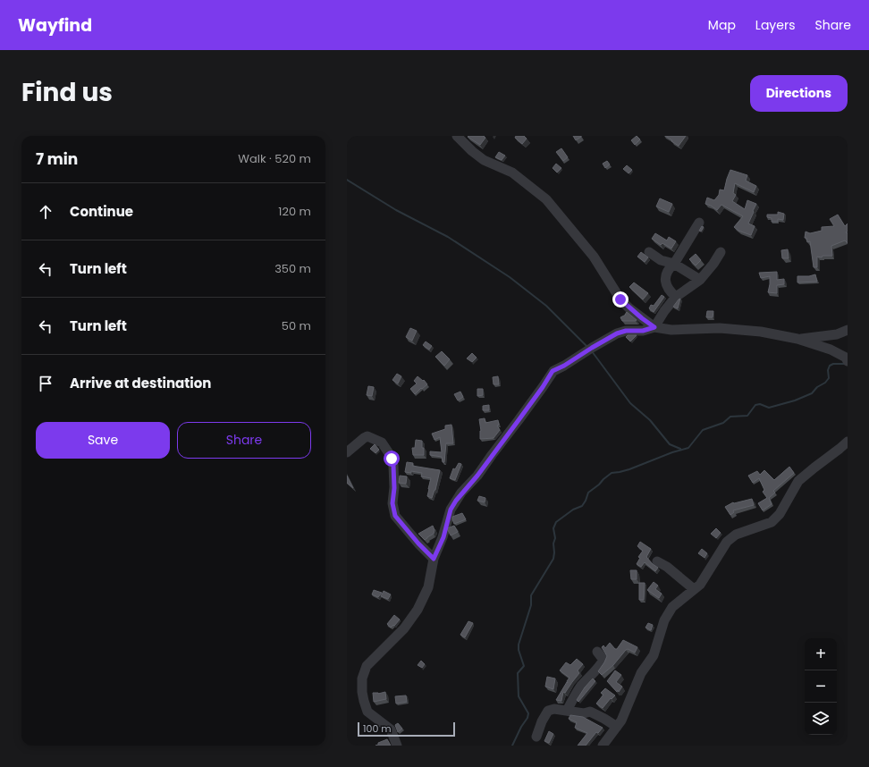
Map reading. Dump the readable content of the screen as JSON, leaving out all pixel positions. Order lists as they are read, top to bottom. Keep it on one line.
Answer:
{"scale_bar":"100 m","page":{"header":"Wayfind","nav":["Map","Layers","Share"],"title":"Find us","buttons":["Directions",["Save","Share"]],"heading":["7 min","Walk · 520 m"],"list":[["Continue","120 m"],["Turn left","350 m"],["Turn left","50 m"],"Arrive at destination"],"map_buttons":["+","−"],"scale":"100 m"}}
